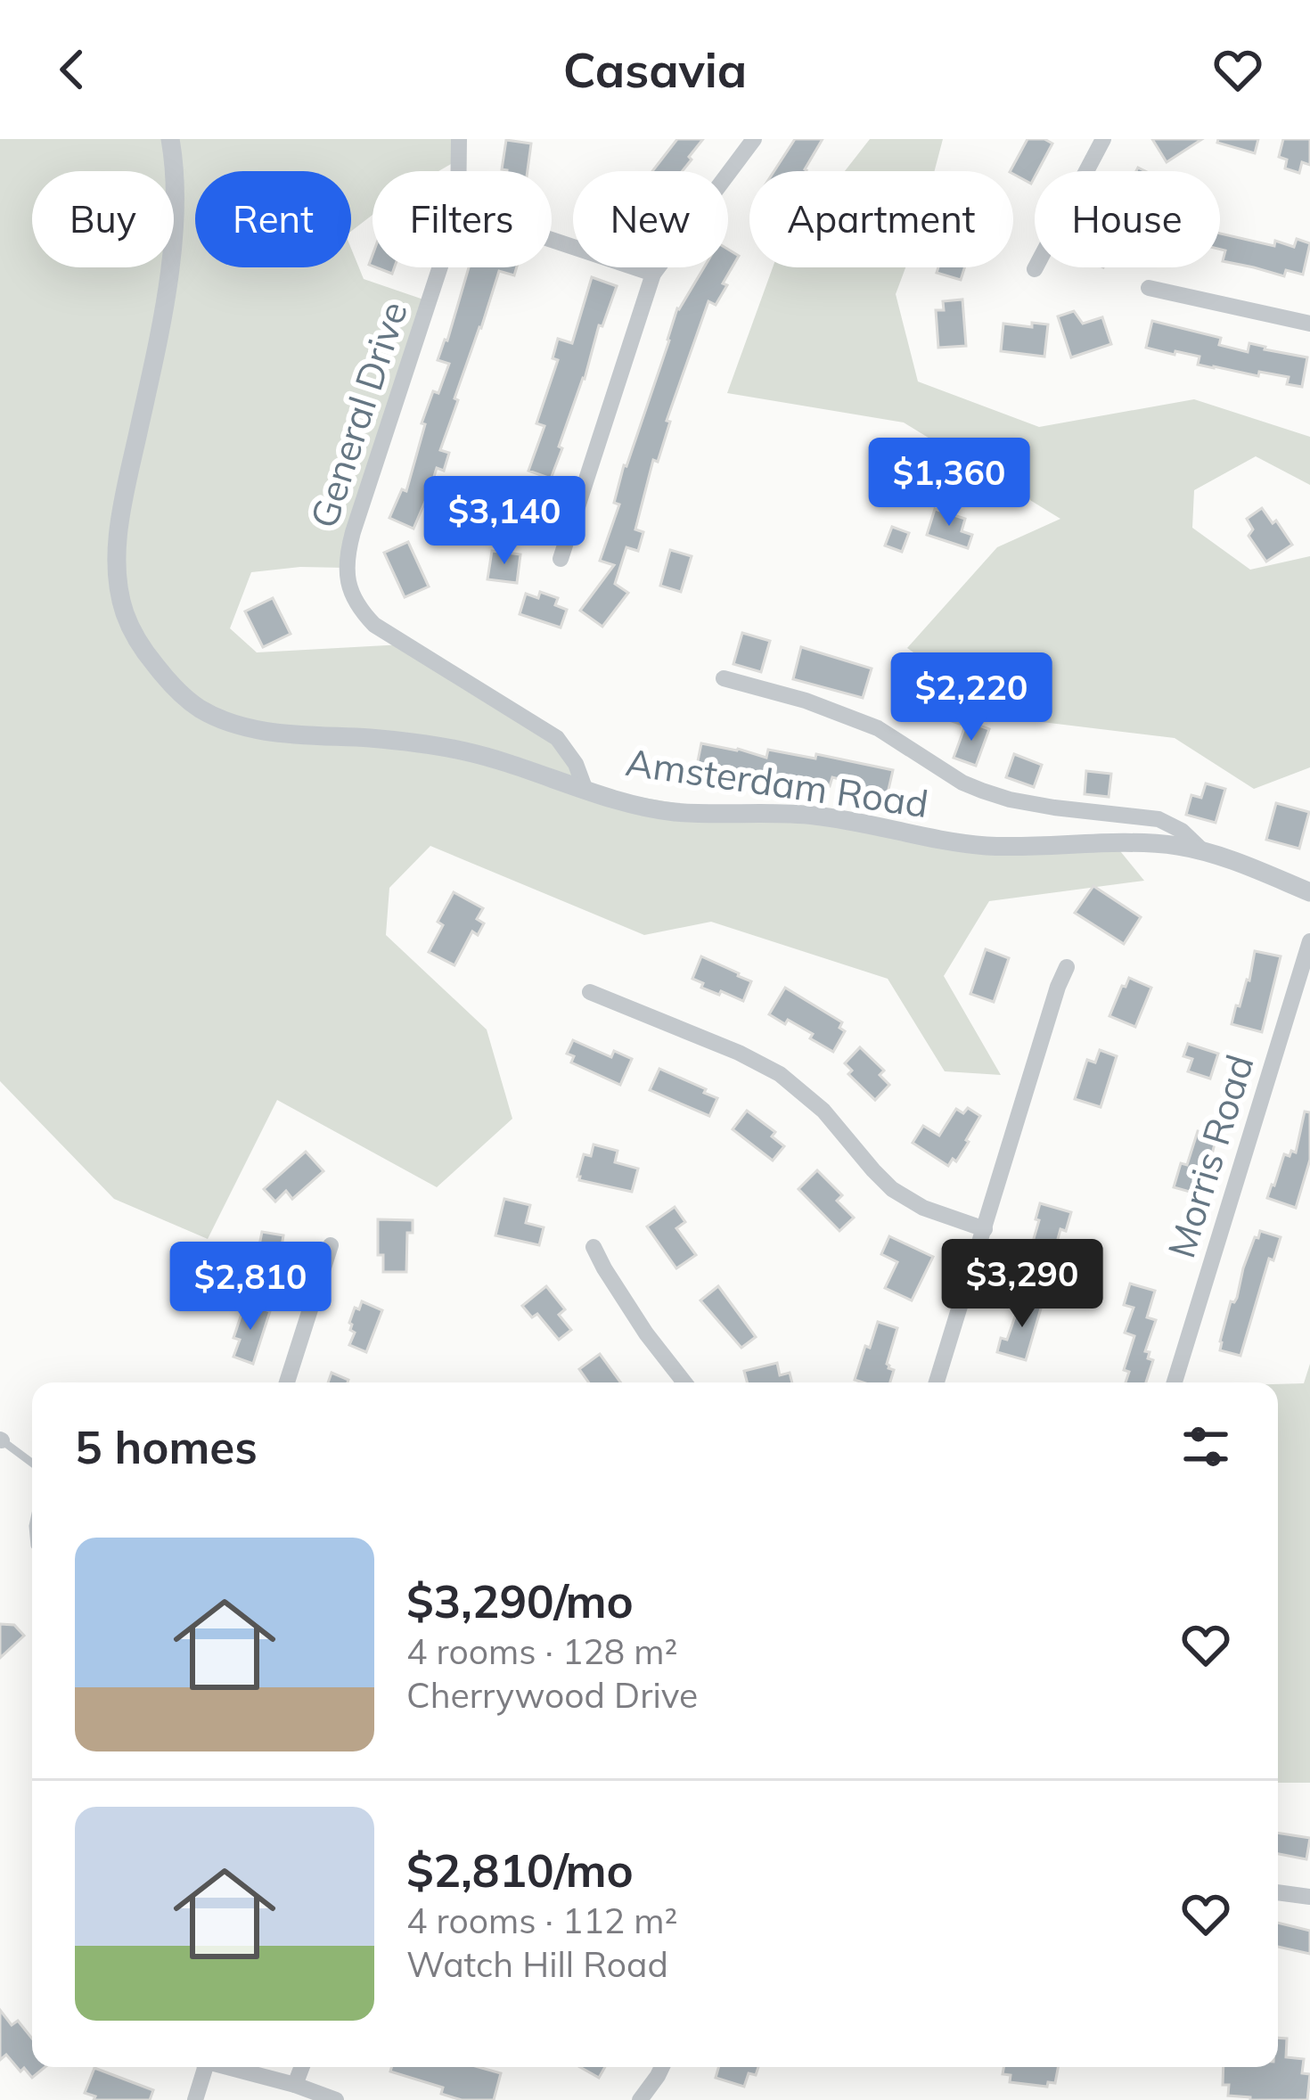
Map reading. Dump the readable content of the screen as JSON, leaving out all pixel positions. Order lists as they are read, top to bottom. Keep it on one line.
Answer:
{"streets":{"street":["General Drive","Amsterdam Road","Morris Road"]},"crossings":[["General Drive","Amsterdam Road"]],"page":{"header":"Casavia","chip":["Buy","Rent","Filters","New","Apartment","House"],"price":["$1,360","$3,140","$2,220","$3,290","$2,810"],"heading":"5 homes","list":[{"name":"$3,290/mo","note":"4 rooms · 128 m² · Cherrywood Drive"},{"name":"$2,810/mo","note":"4 rooms · 112 m² · Watch Hill Road"}]}}
